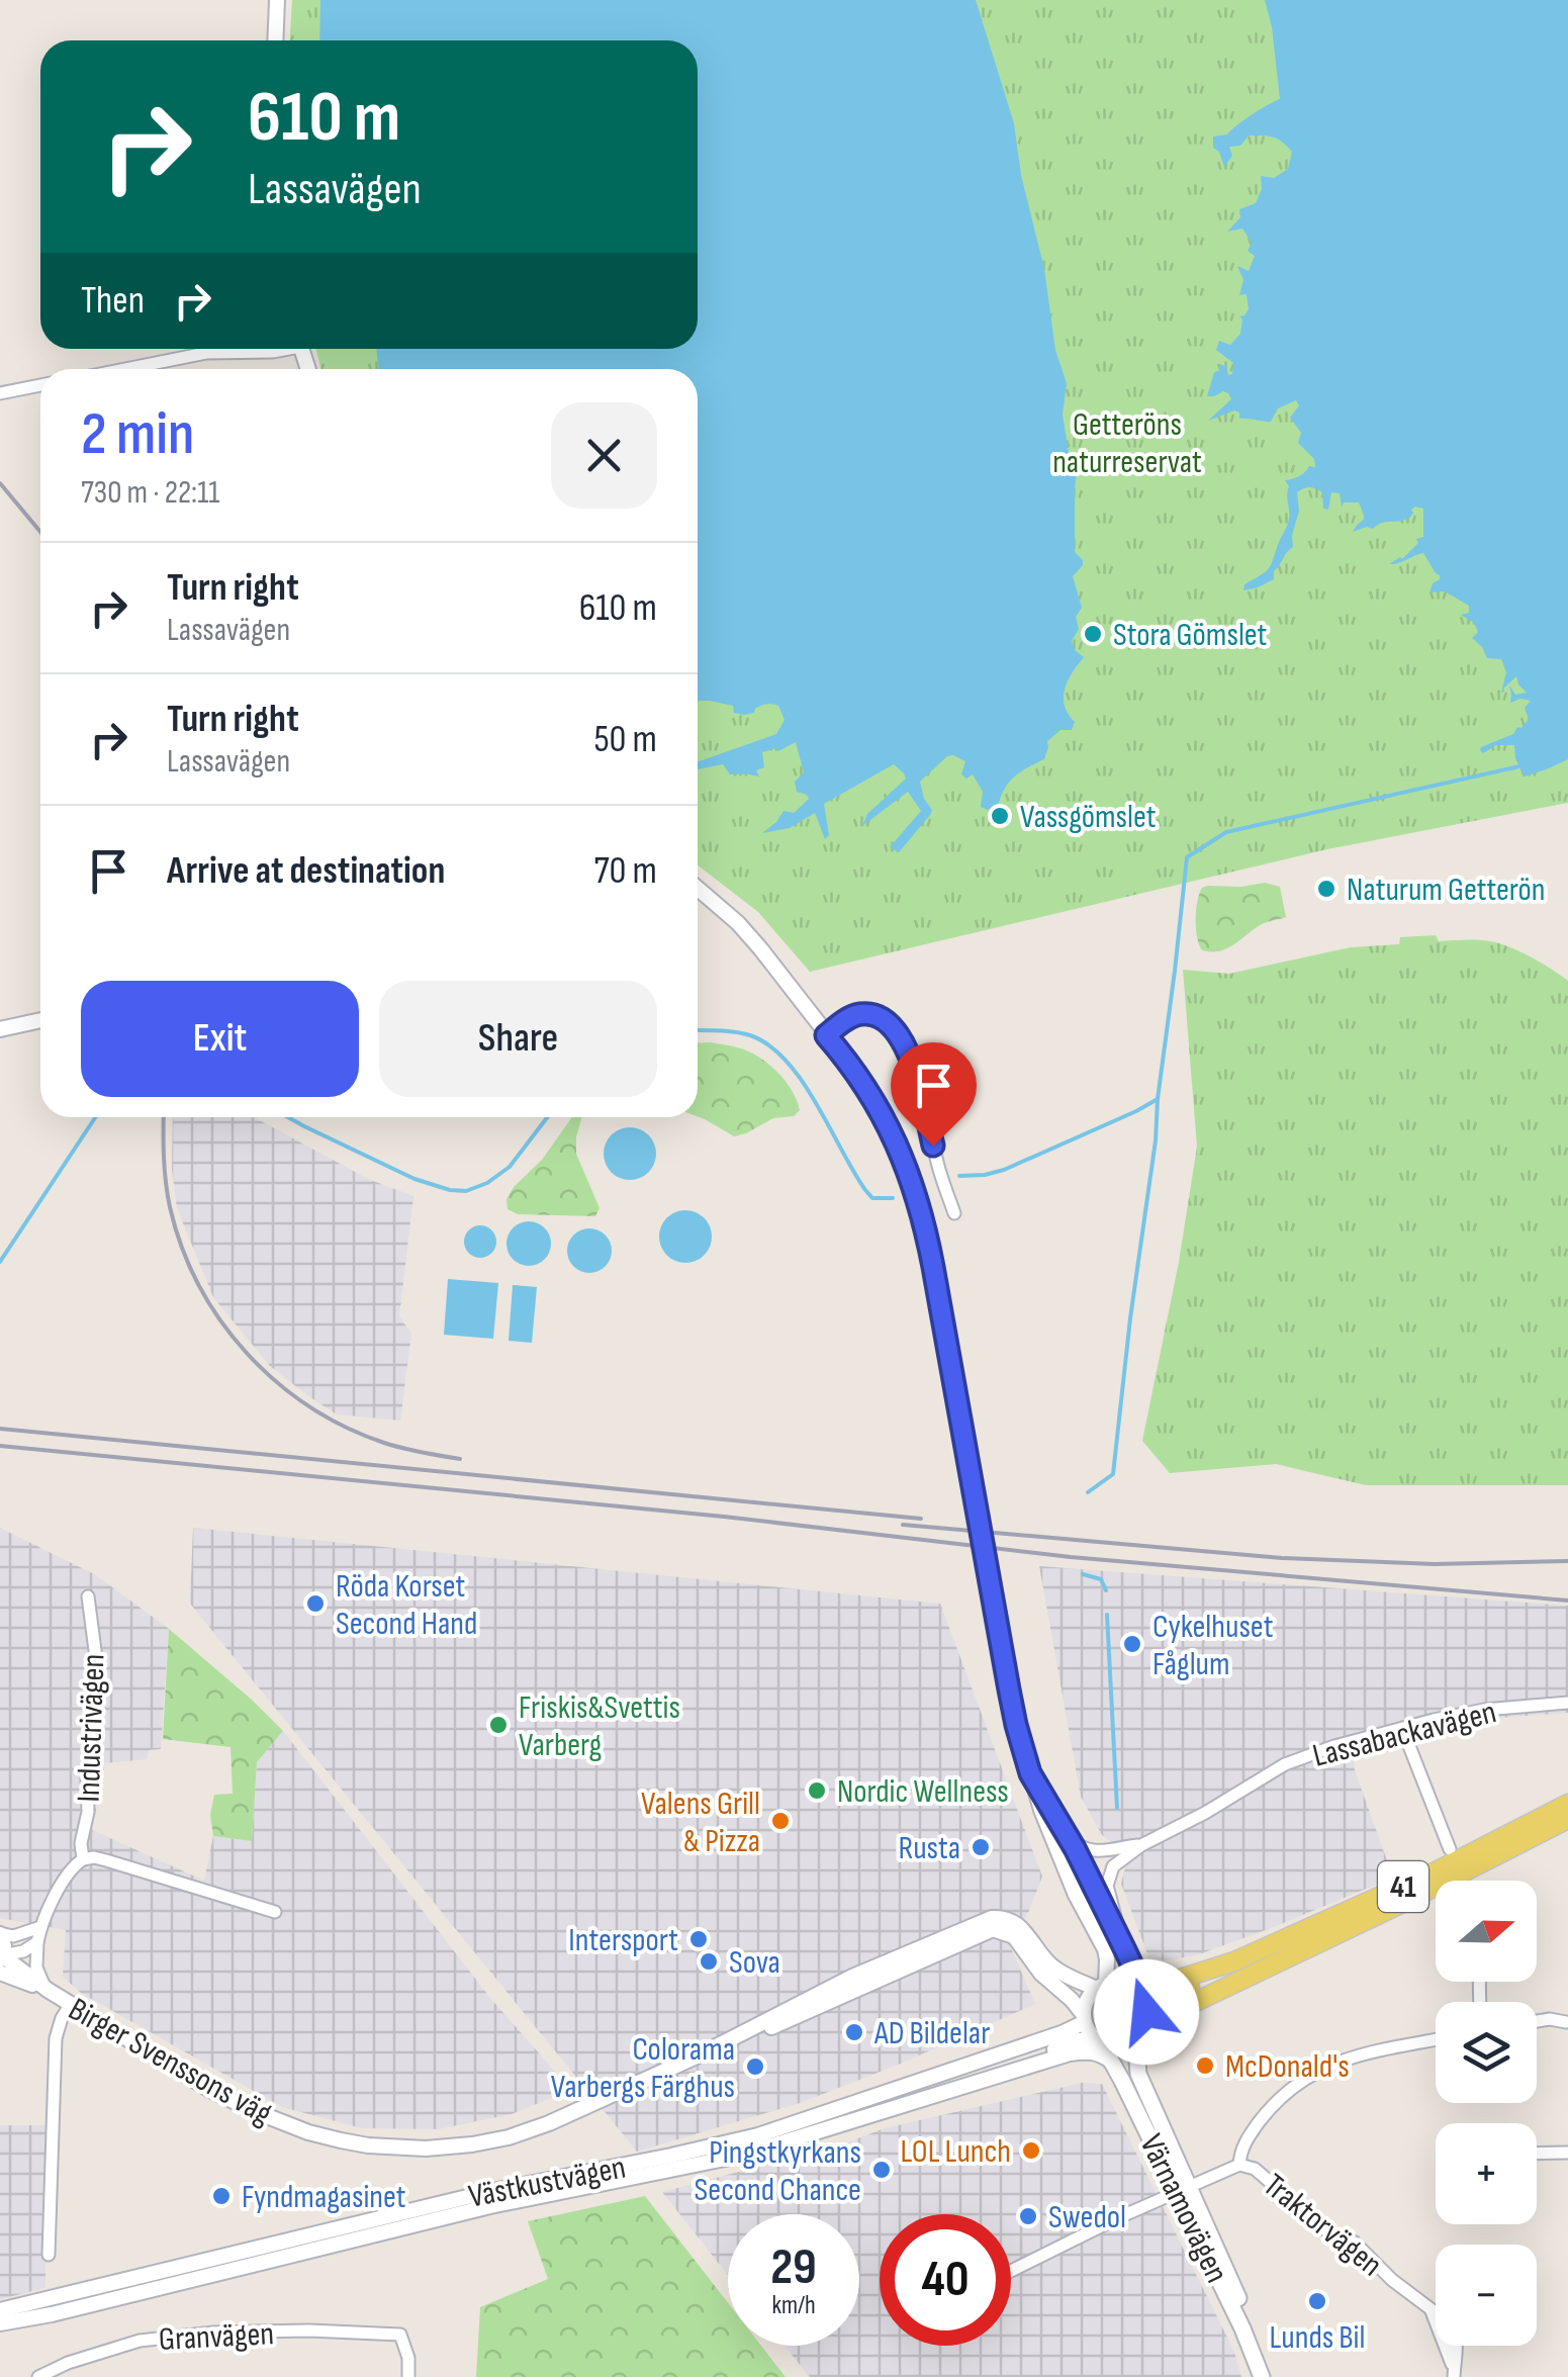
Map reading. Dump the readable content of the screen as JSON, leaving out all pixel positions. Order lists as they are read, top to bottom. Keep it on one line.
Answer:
{"streets":{"main road":["41","Värnamovägen"],"street":["Industrivägen","Lassabackavägen","Birger Svenssons väg","Västkustvägen","Traktorvägen","Granvägen"]},"crossings":[["Industrivägen","Birger Svenssons väg"],["41","Birger Svenssons väg"],["41","Västkustvägen"],["41","Värnamovägen"],["Birger Svenssons väg","Västkustvägen"],["Birger Svenssons väg","Värnamovägen"],["Västkustvägen","Värnamovägen"],["Värnamovägen","Traktorvägen"]],"parks":["Getteröns naturreservat"],"places":["Stora Gömslet","Vassgömslet","Naturum Getterön","Röda Korset Second Hand","Cykelhuset Fåglum","Friskis&Svettis Varberg","Nordic Wellness","Valens Grill & Pizza","Rusta","Intersport","Sova","AD Bildelar","McDonald's","Colorama Varbergs Färghus","LOL Lunch","Pingstkyrkans Second Chance","Fyndmagasinet","Swedol","Lunds Bil"],"north":"right","page":{"turn":["610 m","Lassavägen"],"then":"Then","heading":["2 min","730 m · 22:11"],"list":[{"name":"Turn right","note":"Lassavägen","value":"610 m"},{"name":"Turn right","note":"Lassavägen","value":"50 m"},{"name":"Arrive at destination","value":"70 m"}],"buttons":["Exit","Share"],"map_buttons":["+","−"],"speed":"29 km/h","limit":"40"}}
